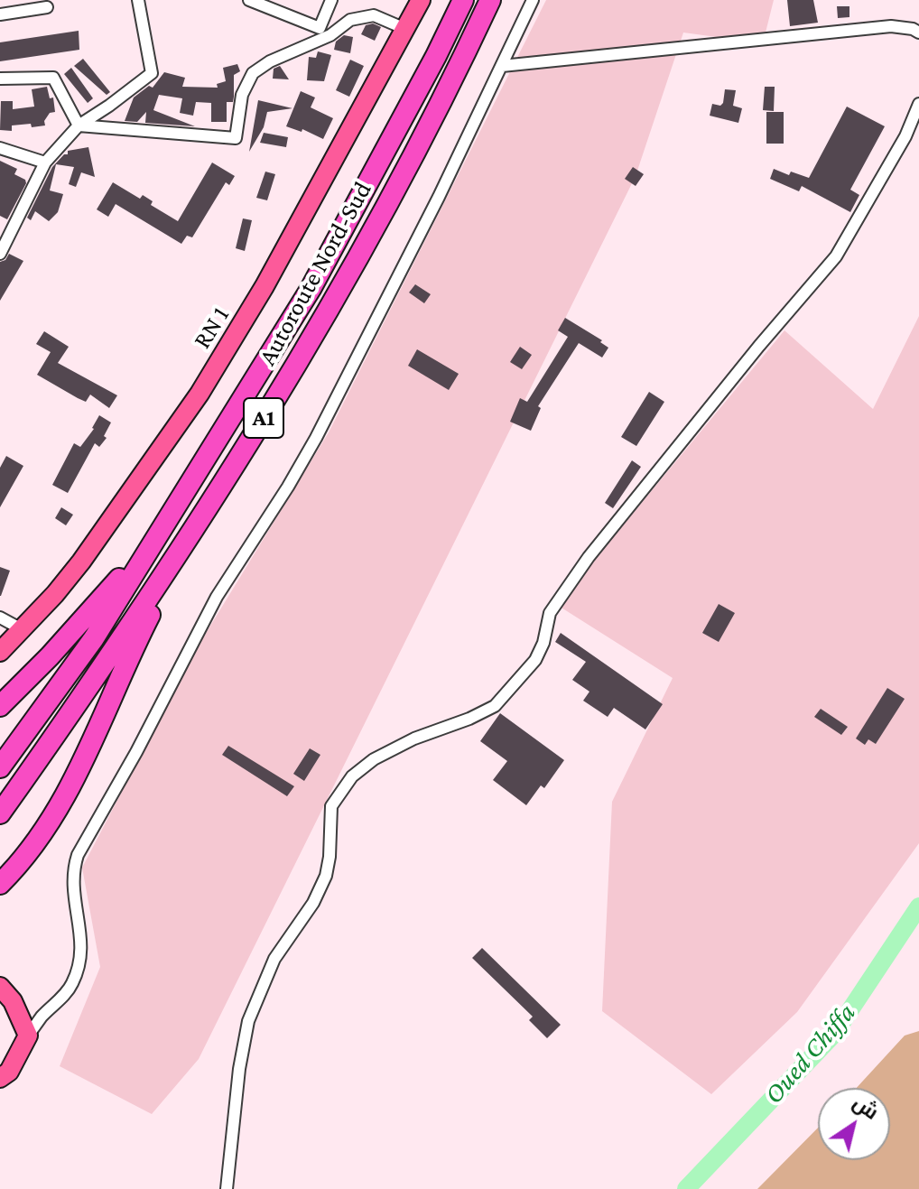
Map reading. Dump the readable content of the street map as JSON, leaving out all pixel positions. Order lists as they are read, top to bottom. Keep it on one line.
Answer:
{"streets":{"highway":["Autoroute Nord-Sud","A1"],"main road":["RN 1"]},"water":["Oued Chiffa"],"north":"top right"}
